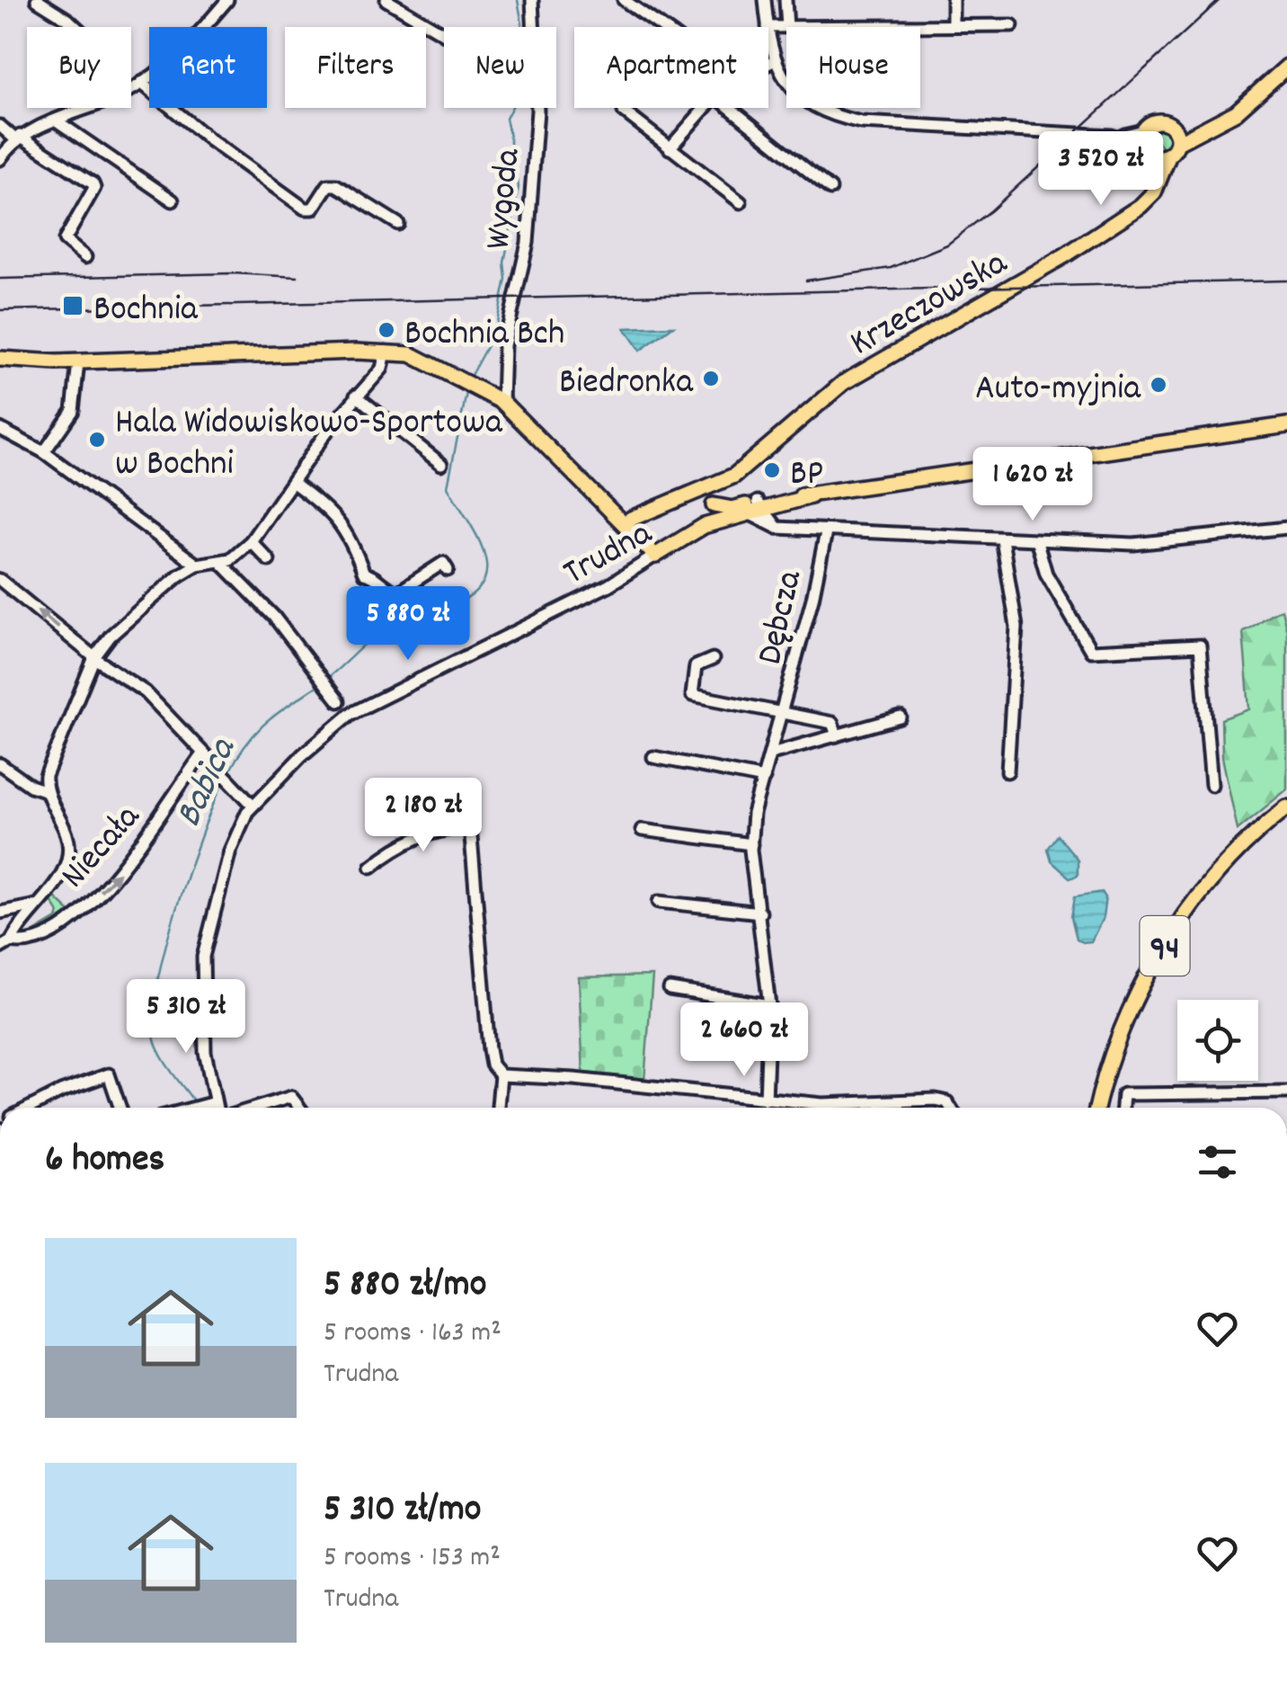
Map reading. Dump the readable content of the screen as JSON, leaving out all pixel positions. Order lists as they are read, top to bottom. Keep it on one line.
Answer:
{"streets":{"main road":["Krzeczowska","Trudna","94"],"street":["Wygoda","Dębcza","Niecała"]},"crossings":[["Krzeczowska","Trudna"]],"one_way":["Niecała"],"water":["Babica"],"places":{"transit":["Bochnia"],"other":["Bochnia Bch","Biedronka","Auto-myjnia","Hala Widowiskowo-Sportowa w Bochni","BP"]},"page":{"chip":["Buy","Rent","Filters","New","Apartment","House"],"price":["3 520 zł","1 620 zł","5 880 zł","2 180 zł","5 310 zł","2 660 zł"],"heading":"6 homes","list":[{"name":"5 880 zł/mo","note":"5 rooms · 163 m² · Trudna"},{"name":"5 310 zł/mo","note":"5 rooms · 153 m² · Trudna"}]}}
